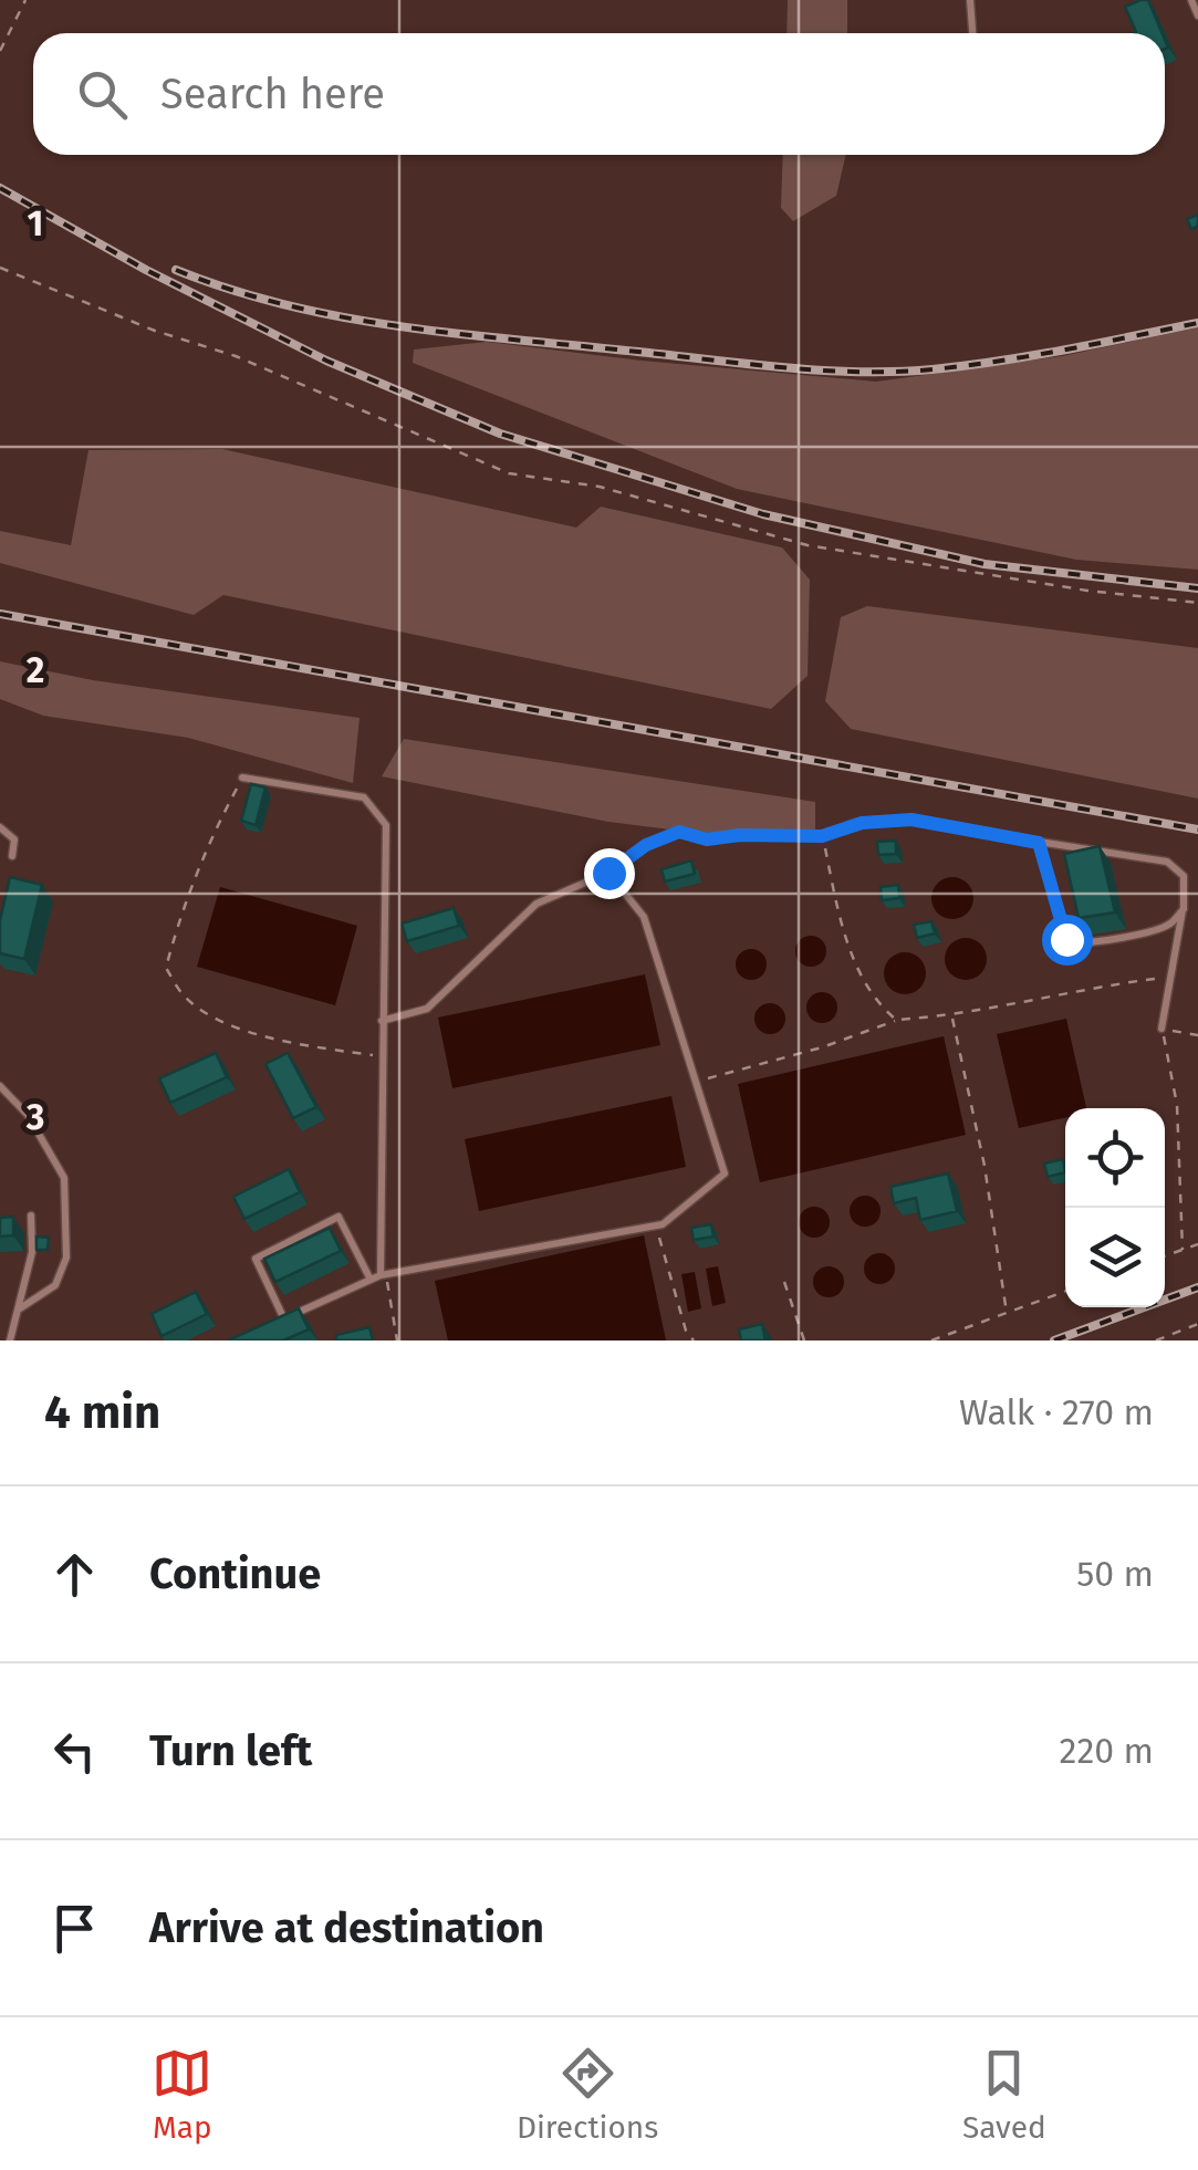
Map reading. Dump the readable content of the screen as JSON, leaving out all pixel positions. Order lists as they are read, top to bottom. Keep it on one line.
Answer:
{"page":{"search":"Search here","heading":["4 min","Walk · 270 m"],"list":[["Continue","50 m"],["Turn left","220 m"],"Arrive at destination"],"nav":["Map","Directions","Saved"]},"grid":{"rows":["1","2","3"]}}
